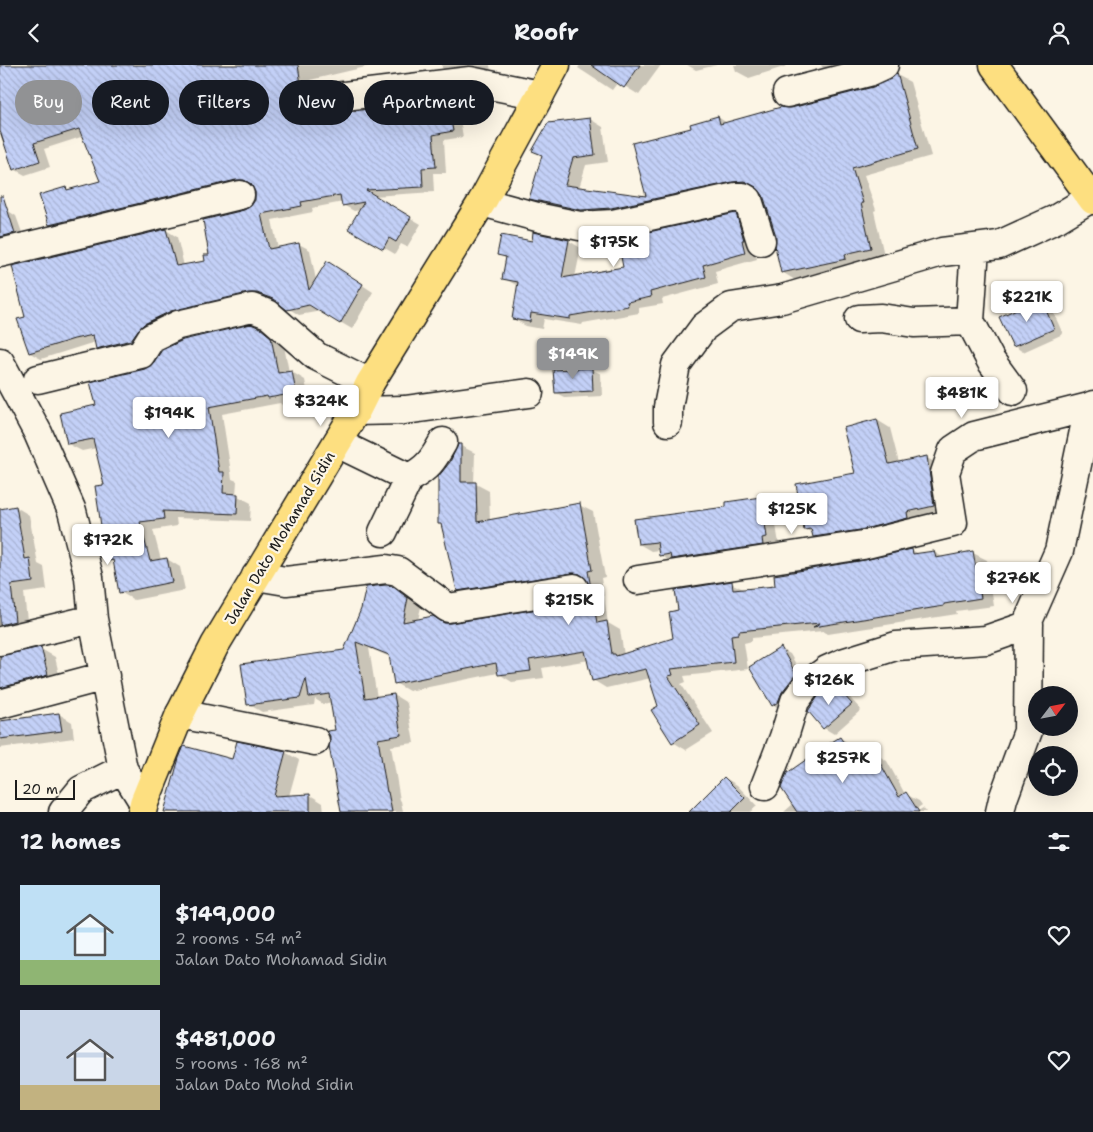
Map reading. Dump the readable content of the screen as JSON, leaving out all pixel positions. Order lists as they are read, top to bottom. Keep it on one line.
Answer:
{"streets":{"main road":["Jalan Dato Mohamad Sidin"]},"scale_bar":"20 m","north":"top right","page":{"header":"Roofr","chip":["Buy","Rent","Filters","New","Apartment"],"price":["$175K","$221K","$149K","$481K","$324K","$194K","$125K","$172K","$276K","$215K","$126K","$257K"],"scale":"20 m","heading":"12 homes","list":[{"name":"$149,000","note":"2 rooms · 54 m² · Jalan Dato Mohamad Sidin"},{"name":"$481,000","note":"5 rooms · 168 m² · Jalan Dato Mohd Sidin"}]}}
